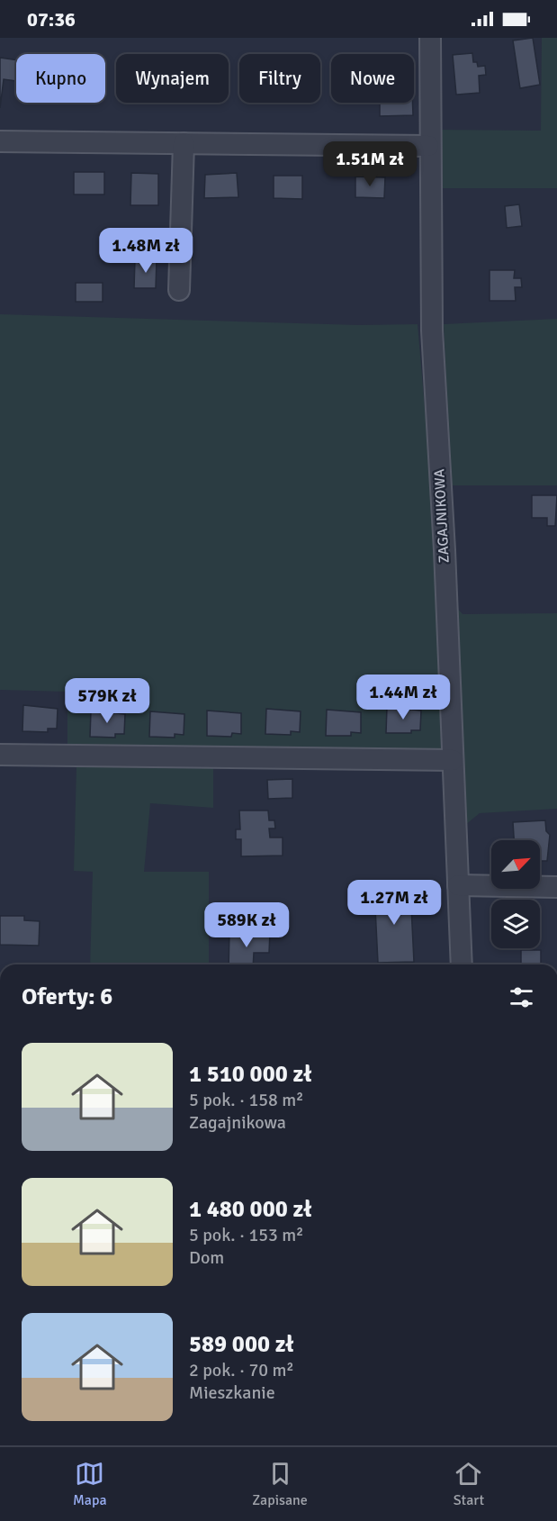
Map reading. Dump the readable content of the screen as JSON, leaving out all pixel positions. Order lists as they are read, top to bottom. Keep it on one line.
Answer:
{"streets":{"street":["ZAGAJNIKOWA"]},"north":"top right","page":{"status":"07:36","chip":["Kupno","Wynajem","Filtry","Nowe"],"price":["1.51M zł","1.48M zł","1.44M zł","579K zł","1.27M zł","589K zł"],"heading":"Oferty: 6","list":[{"name":"1 510 000 zł","note":"5 pok. · 158 m² · Zagajnikowa"},{"name":"1 480 000 zł","note":"5 pok. · 153 m² · Dom"},{"name":"589 000 zł","note":"2 pok. · 70 m² · Mieszkanie"}],"tabs":["Mapa","Zapisane","Start"]}}
